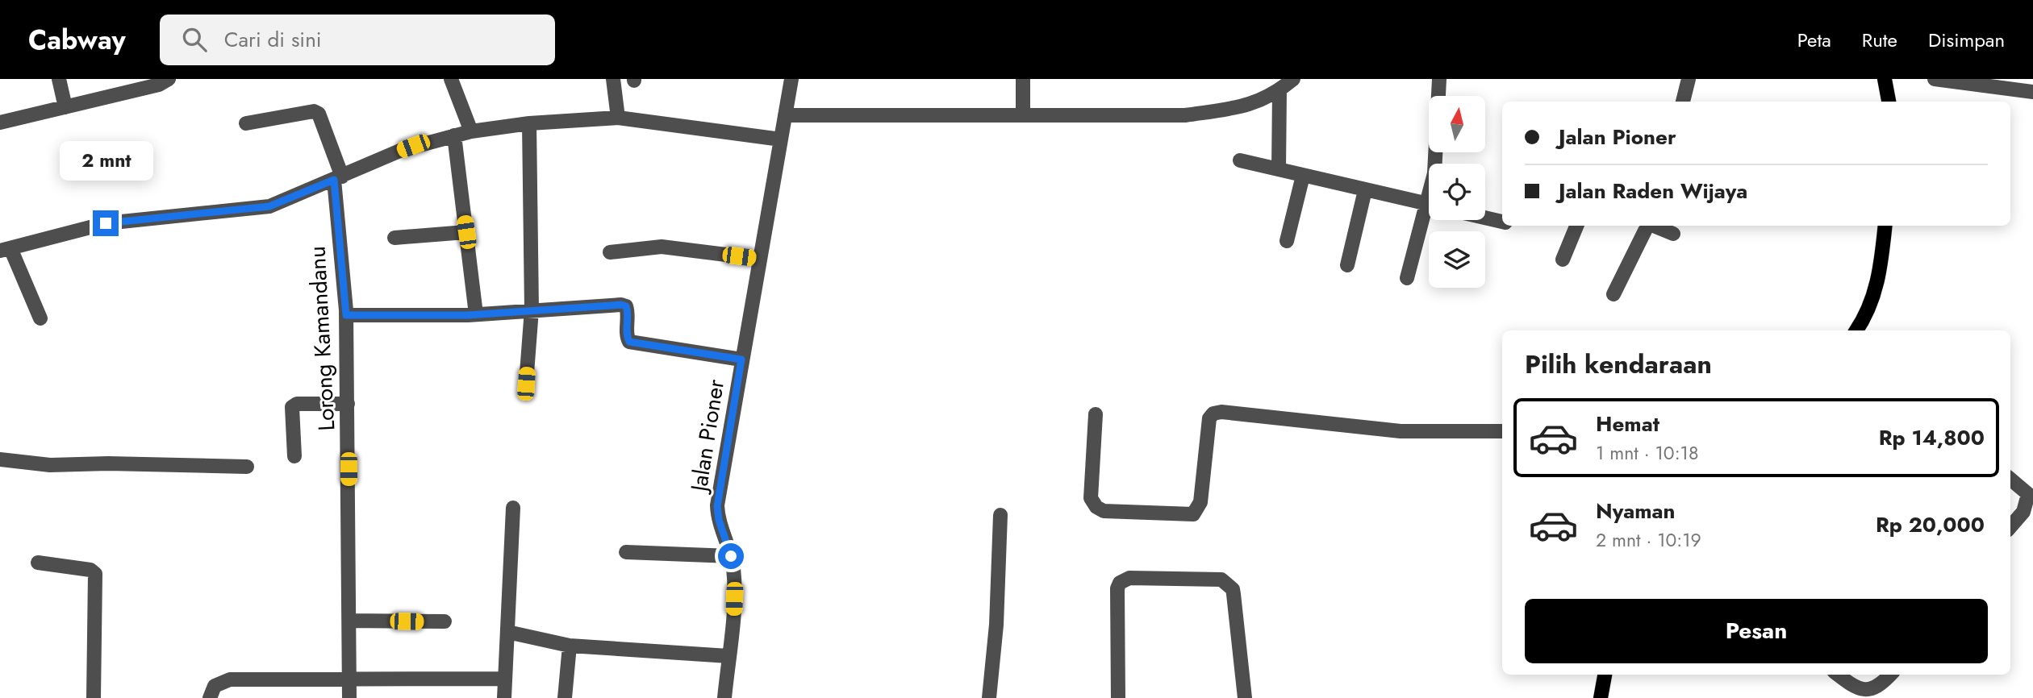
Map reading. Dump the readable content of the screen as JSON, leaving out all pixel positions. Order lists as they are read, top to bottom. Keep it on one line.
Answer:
{"streets":{"street":["Lorong Kamandanu","Jalan Pioner"]},"north":"top","page":{"header":"Cabway","search":"Cari di sini","nav":["Peta","Rute","Disimpan"],"banner":["Jalan Pioner","Jalan Raden Wijaya"],"bubble":"2 mnt","heading":"Pilih kendaraan","list":[{"name":"Hemat","note":"1 mnt · 10:18","value":"Rp 14,800"},{"name":"Nyaman","note":"2 mnt · 10:19","value":"Rp 20,000"}],"buttons":"Pesan"}}
